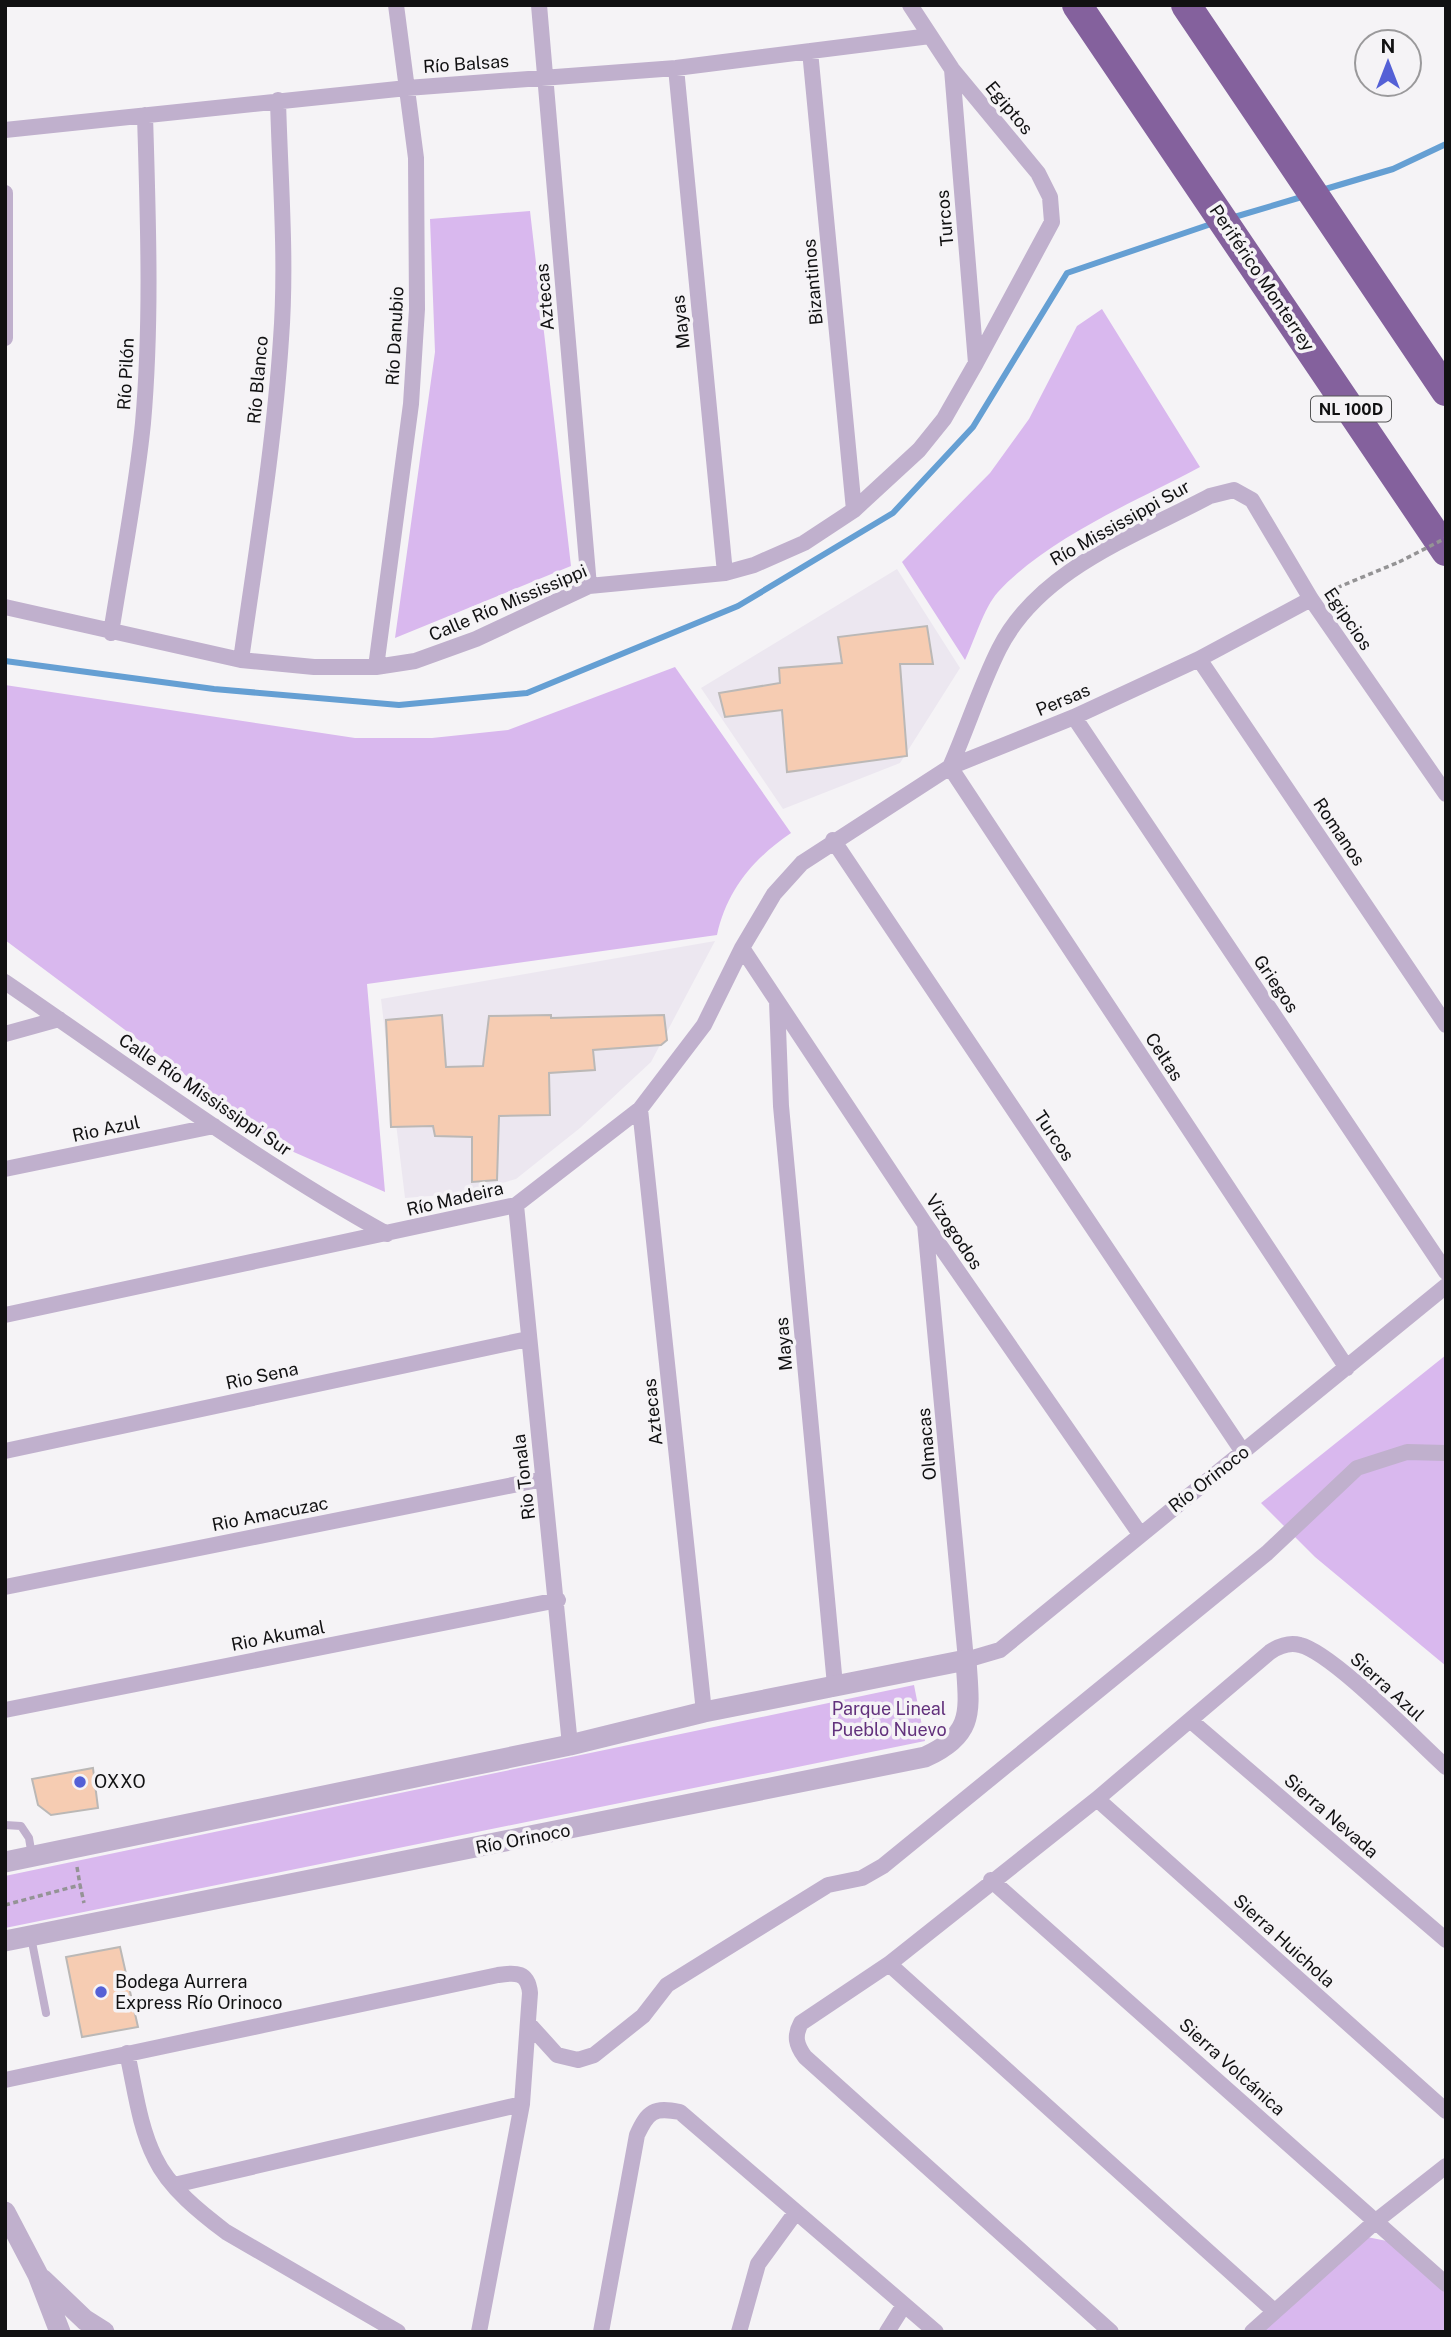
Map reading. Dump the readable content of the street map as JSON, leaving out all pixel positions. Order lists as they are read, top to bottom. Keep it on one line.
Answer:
{"streets":{"highway":["Periférico Monterrey","NL 100D"],"street":["Río Balsas","Egiptos","Turcos","Bizantinos","Aztecas","Mayas","Río Danubio","Río Pilón","Río Blanco","Río Mississippi Sur","Calle Río Mississippi","Egipcios","Persas","Romanos","Griegos","Celtas","Calle Río Mississippi Sur","Rio Azul","Río Madeira","Vizogodos","Rio Sena","Olmacas","Rio Tonala","Río Orinoco","Rio Amacuzac","Rio Akumal","Sierra Azul","Sierra Nevada","Sierra Huichola","Sierra Volcánica"]},"crossings":[["Río Balsas","Egiptos"],["Río Balsas","Bizantinos"],["Río Balsas","Aztecas"],["Río Balsas","Mayas"],["Río Balsas","Río Danubio"],["Río Balsas","Río Pilón"],["Río Balsas","Río Blanco"],["Egiptos","Turcos"],["Egiptos","Calle Río Mississippi"],["Turcos","Calle Río Mississippi"],["Turcos","Persas"],["Turcos","Río Madeira"],["Turcos","Río Orinoco"],["Bizantinos","Calle Río Mississippi"],["Aztecas","Calle Río Mississippi"],["Aztecas","Río Madeira"],["Aztecas","Río Orinoco"],["Mayas","Calle Río Mississippi"],["Mayas","Vizogodos"],["Mayas","Río Orinoco"],["Río Danubio","Calle Río Mississippi"],["Río Pilón","Calle Río Mississippi"],["Río Blanco","Calle Río Mississippi"],["Río Mississippi Sur","Egipcios"],["Río Mississippi Sur","Persas"],["Río Mississippi Sur","Celtas"],["Egipcios","Persas"],["Persas","Romanos"],["Persas","Griegos"],["Persas","Celtas"],["Persas","Río Madeira"],["Celtas","Río Orinoco"],["Calle Río Mississippi Sur","Rio Azul"],["Calle Río Mississippi Sur","Río Madeira"],["Río Madeira","Vizogodos"],["Río Madeira","Rio Tonala"],["Vizogodos","Olmacas"],["Vizogodos","Río Orinoco"],["Rio Sena","Rio Tonala"],["Olmacas","Río Orinoco"],["Rio Tonala","Río Orinoco"],["Rio Tonala","Rio Amacuzac"],["Rio Tonala","Rio Akumal"],["Sierra Azul","Sierra Nevada"]],"parks":["Parque Lineal Pueblo Nuevo"],"places":["OXXO","Bodega Aurrera Express Río Orinoco"],"north":"top"}
